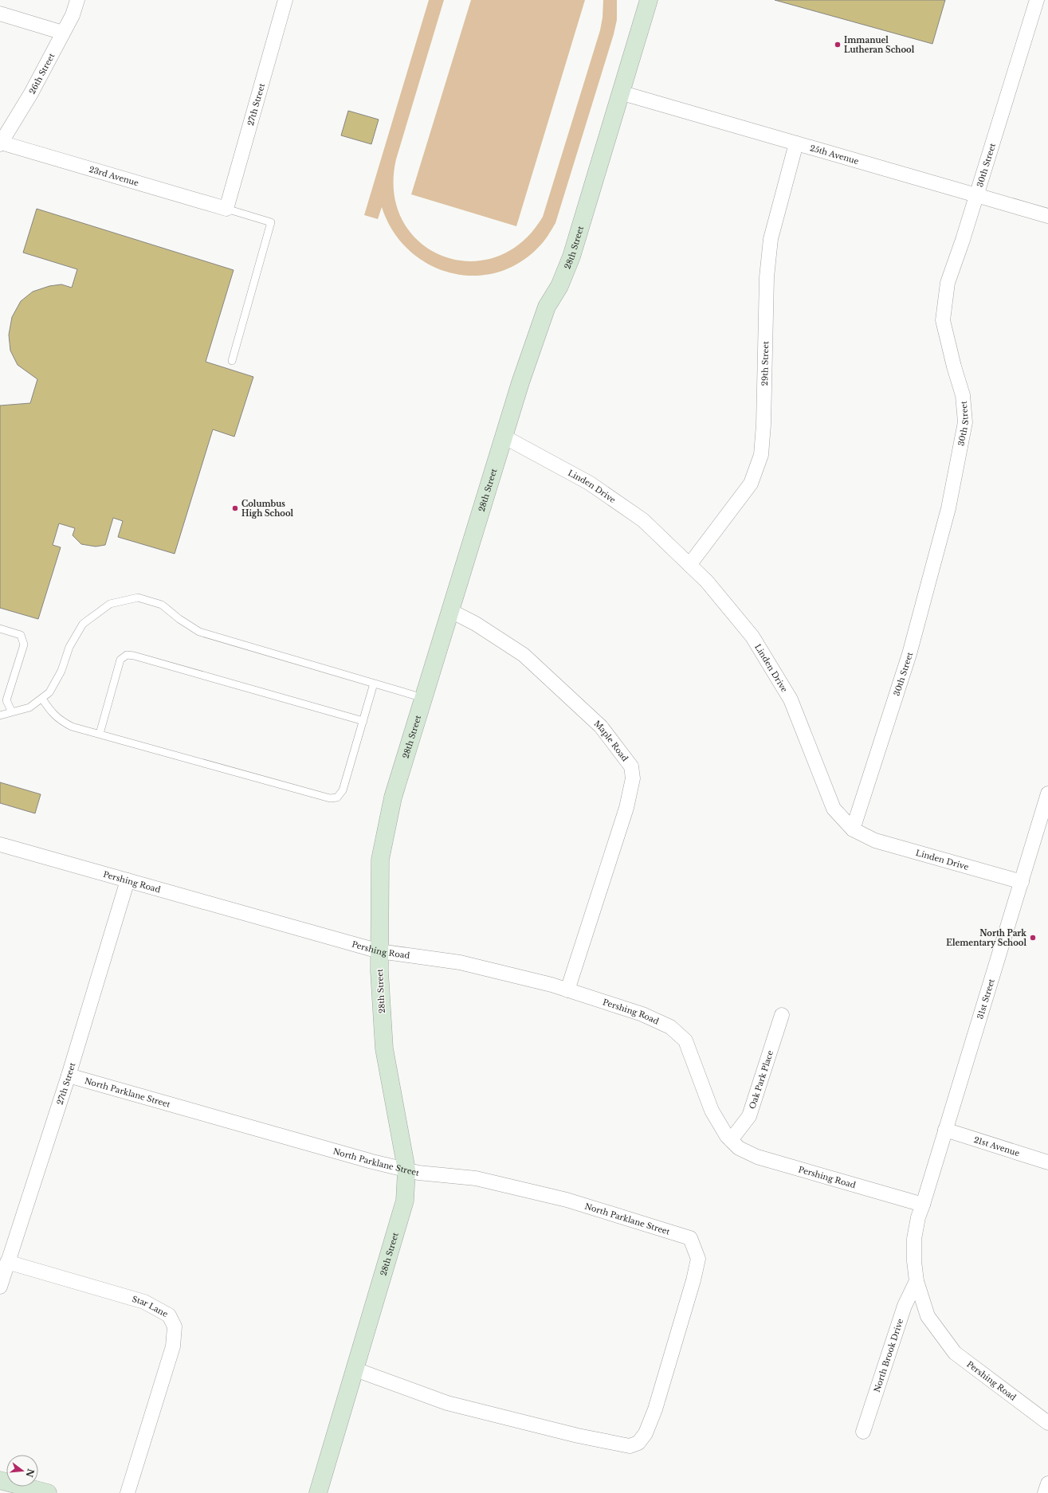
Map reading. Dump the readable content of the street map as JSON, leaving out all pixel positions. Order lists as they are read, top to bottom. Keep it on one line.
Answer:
{"streets":{"street":["26th Street","27th Street","25th Avenue","30th Street","23rd Avenue","28th Street","29th Street","Linden Drive","Maple Road","Pershing Road","31st Street","Oak Park Place","North Parklane Street","21st Avenue","Star Lane","North Brook Drive"]},"crossings":[["26th Street","23rd Avenue"],["27th Street","23rd Avenue"],["27th Street","Pershing Road"],["27th Street","North Parklane Street"],["27th Street","Star Lane"],["25th Avenue","30th Street"],["25th Avenue","28th Street"],["25th Avenue","29th Street"],["30th Street","Linden Drive"],["28th Street","Linden Drive"],["28th Street","Maple Road"],["28th Street","Pershing Road"],["28th Street","North Parklane Street"],["29th Street","Linden Drive"],["Linden Drive","31st Street"],["Maple Road","Pershing Road"],["Pershing Road","31st Street"],["Pershing Road","Oak Park Place"],["Pershing Road","North Brook Drive"],["31st Street","21st Avenue"]],"places":["Immanuel Lutheran School","Columbus High School","North Park Elementary School"],"north":"right"}
